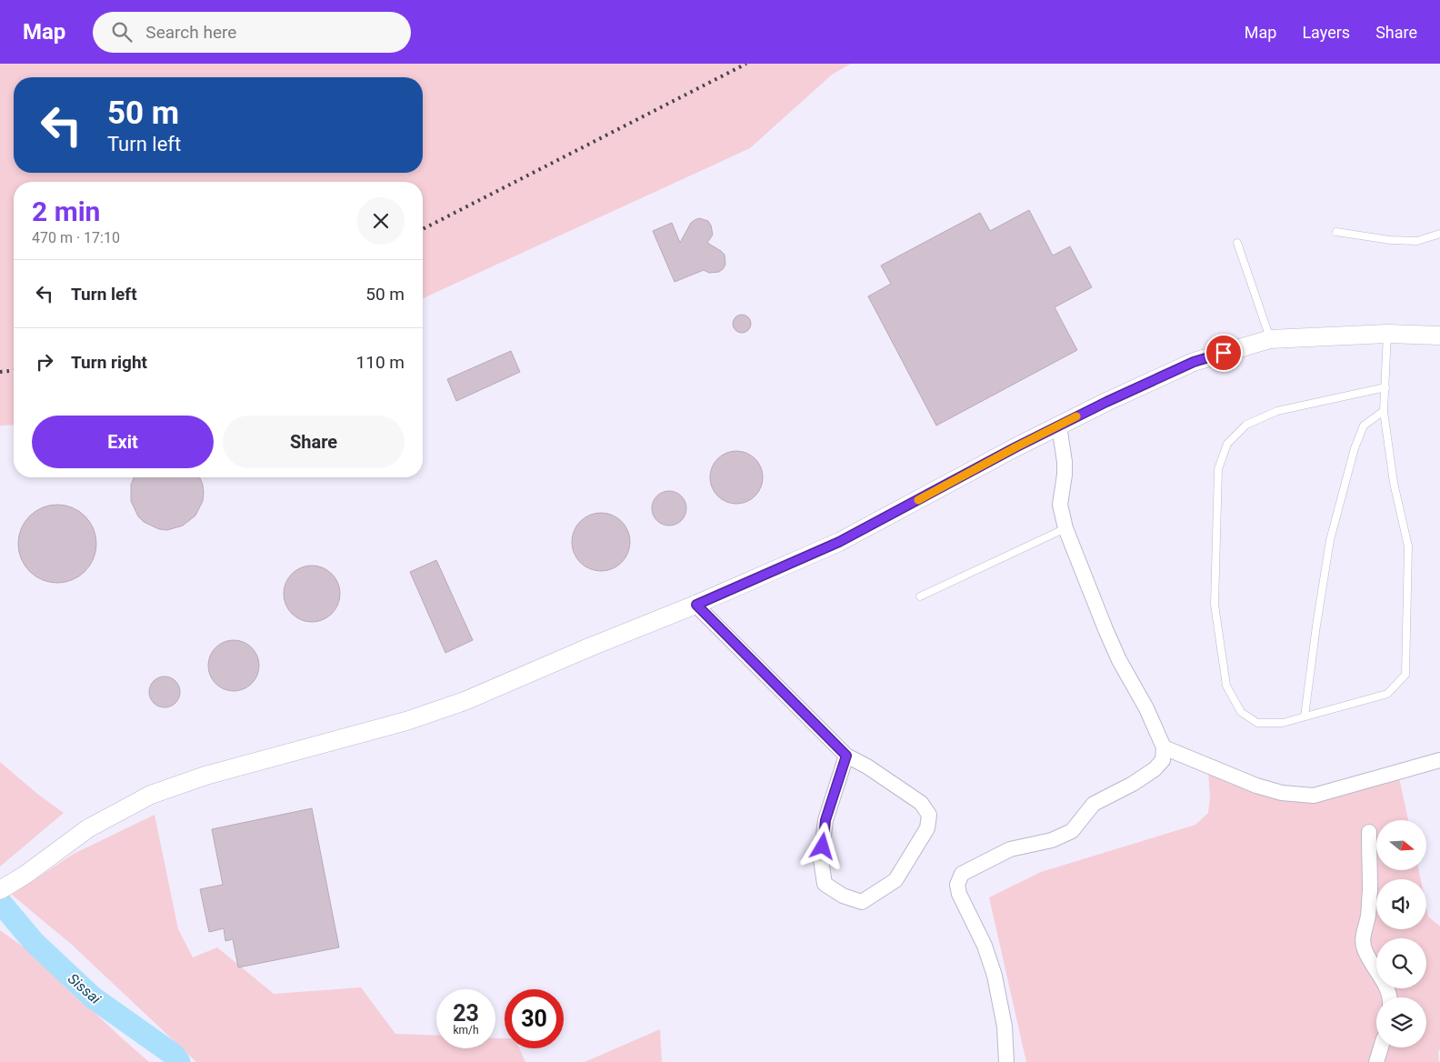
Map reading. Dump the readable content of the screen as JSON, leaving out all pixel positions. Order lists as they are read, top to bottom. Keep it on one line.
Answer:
{"water":["Sissai"],"north":"right","page":{"header":"Map","search":"Search here","nav":["Map","Layers","Share"],"turn":["50 m","Turn left"],"heading":["2 min","470 m · 17:10"],"list":[{"name":"Turn left","value":"50 m"},{"name":"Turn right","value":"110 m"}],"buttons":["Exit","Share"],"speed":"23 km/h","limit":"30"}}
